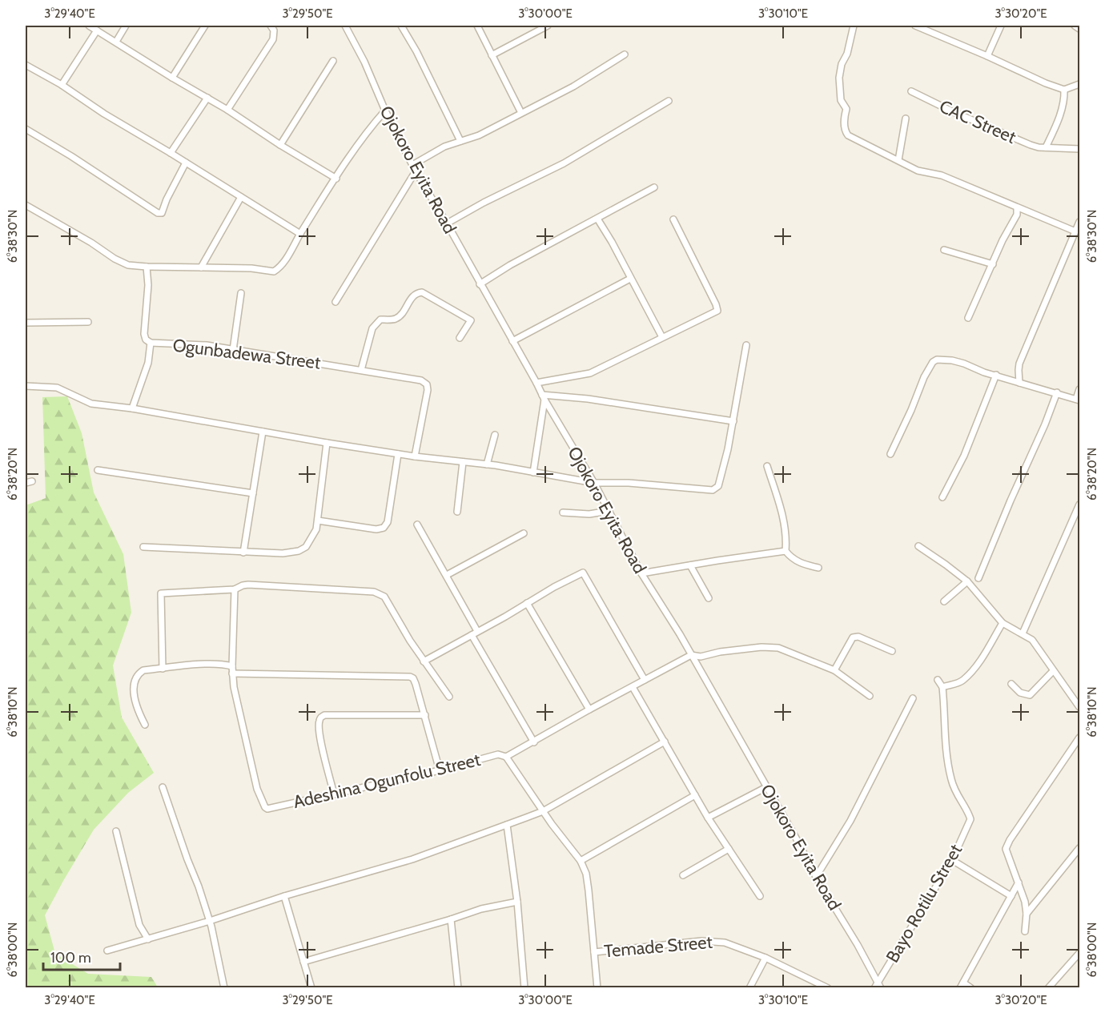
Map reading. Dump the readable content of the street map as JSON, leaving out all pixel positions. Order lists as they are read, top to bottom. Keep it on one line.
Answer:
{"streets":{"street":["CAC Street","Ojokoro Eyita Road","Ogunbadewa Street","Adeshina Ogunfolu Street","Bayo Rotilu Street","Temade Street"]},"crossings":[["Ojokoro Eyita Road","Bayo Rotilu Street"]],"scale_bar":"100 m","coordinates":["3°29'40\"E","3°29'50\"E","3°30'00\"E","3°30'10\"E","3°30'20\"E","6°38'30\"N","6°38'20\"N","6°38'10\"N","6°38'00\"N"]}
